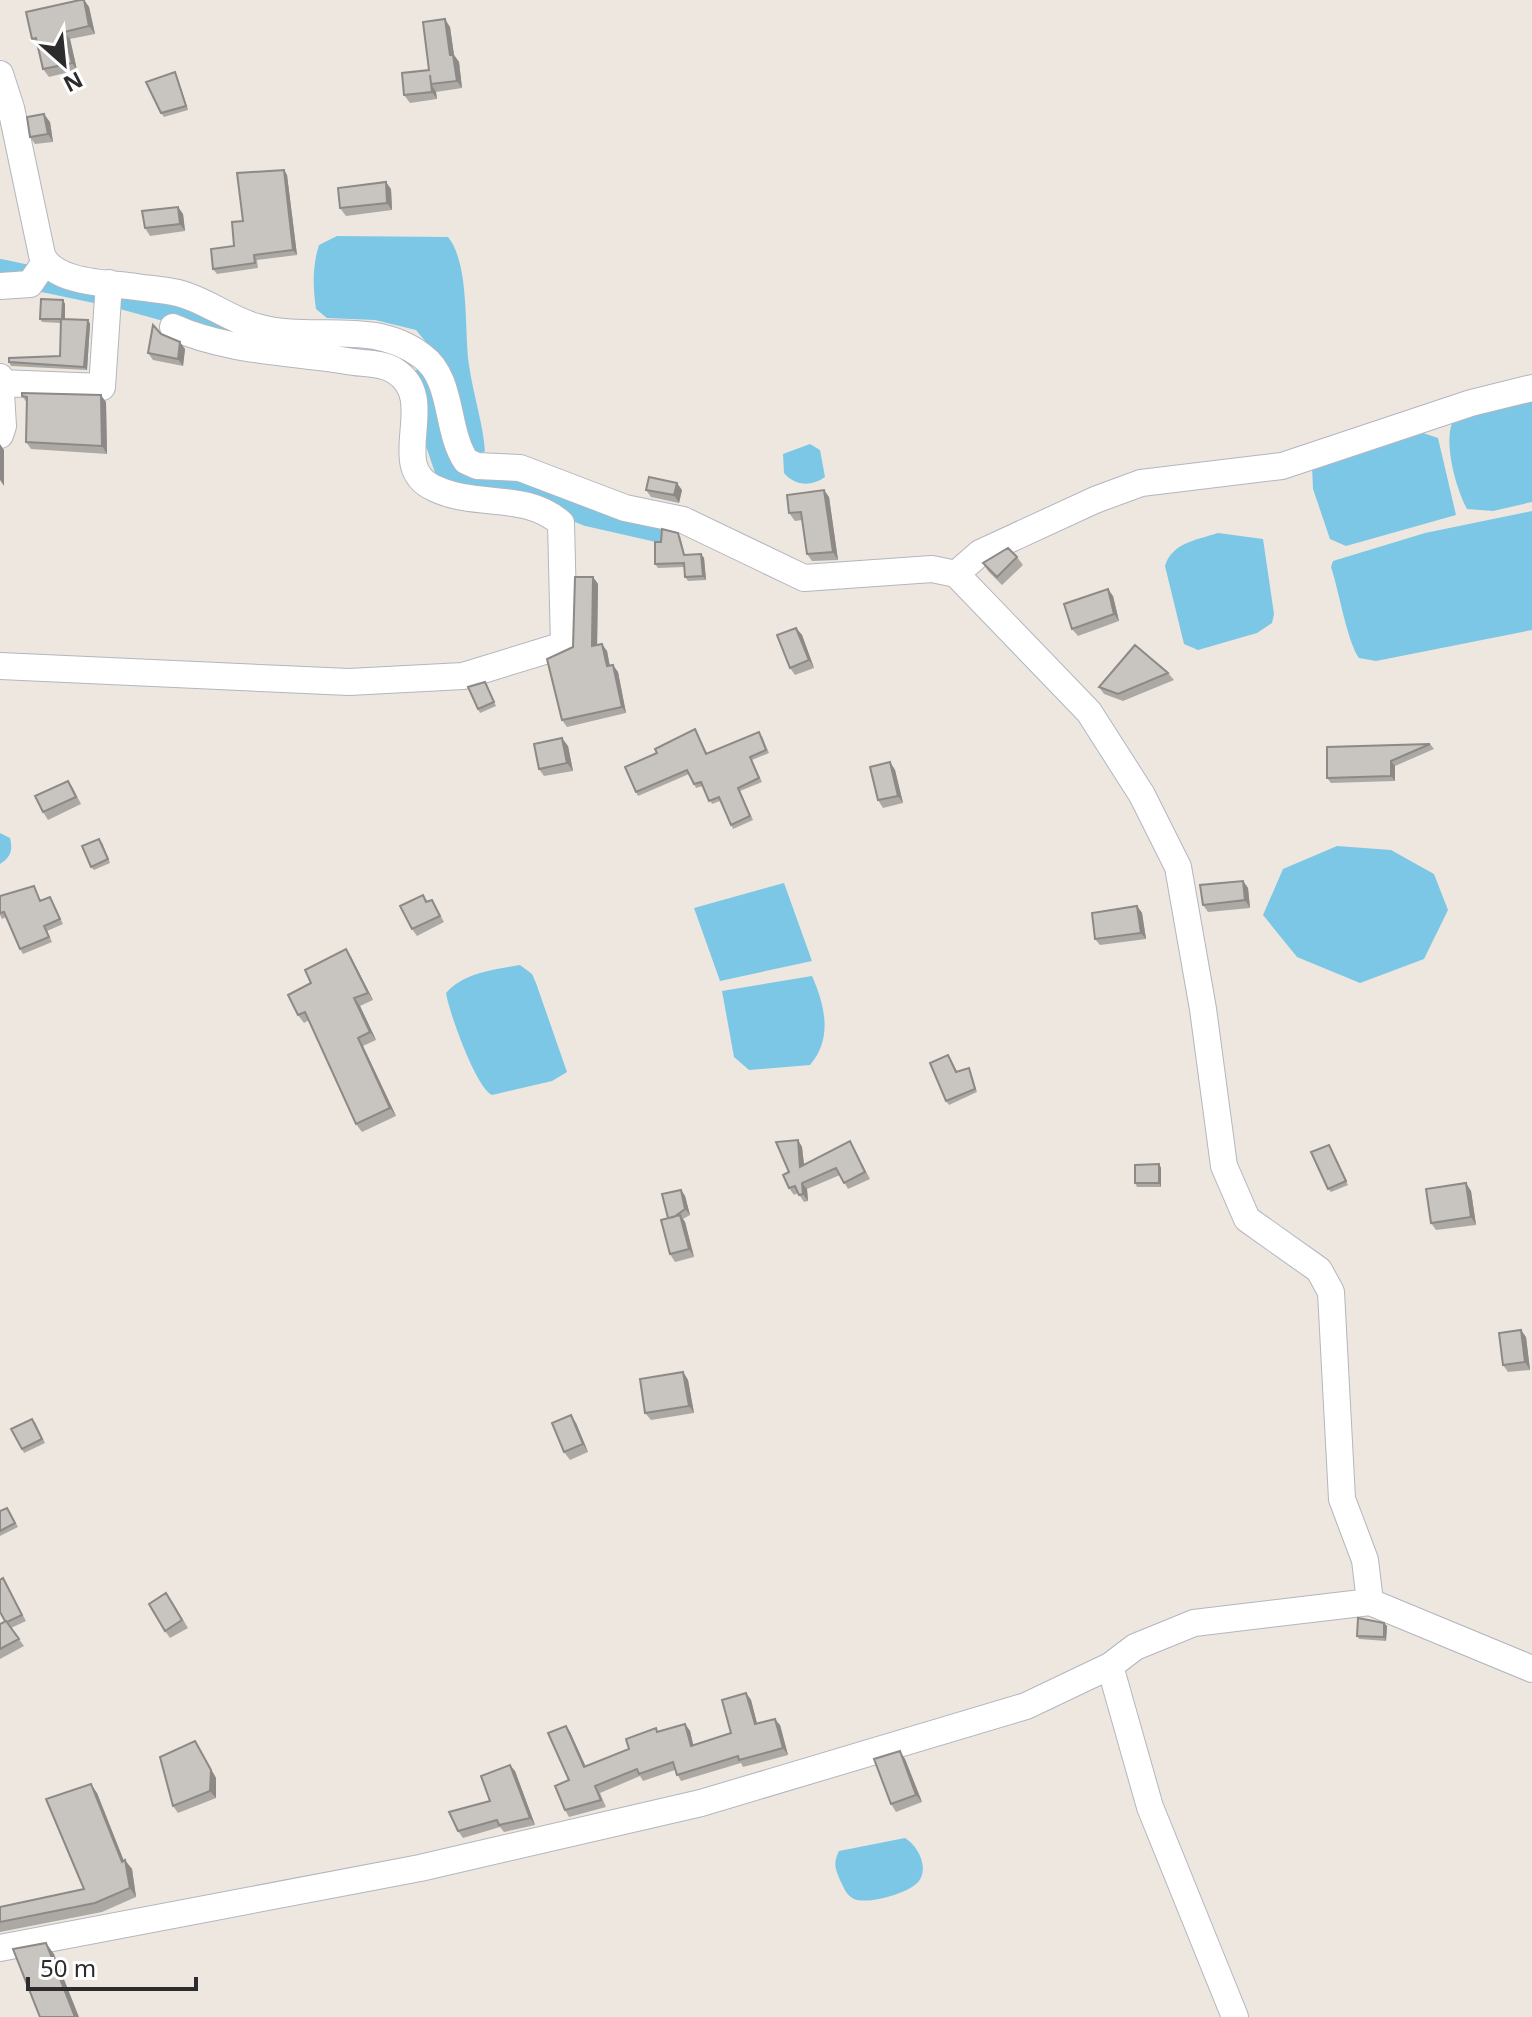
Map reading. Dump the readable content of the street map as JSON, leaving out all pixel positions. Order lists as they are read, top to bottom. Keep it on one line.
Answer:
{"scale_bar":"50 m","north":"bottom right"}
